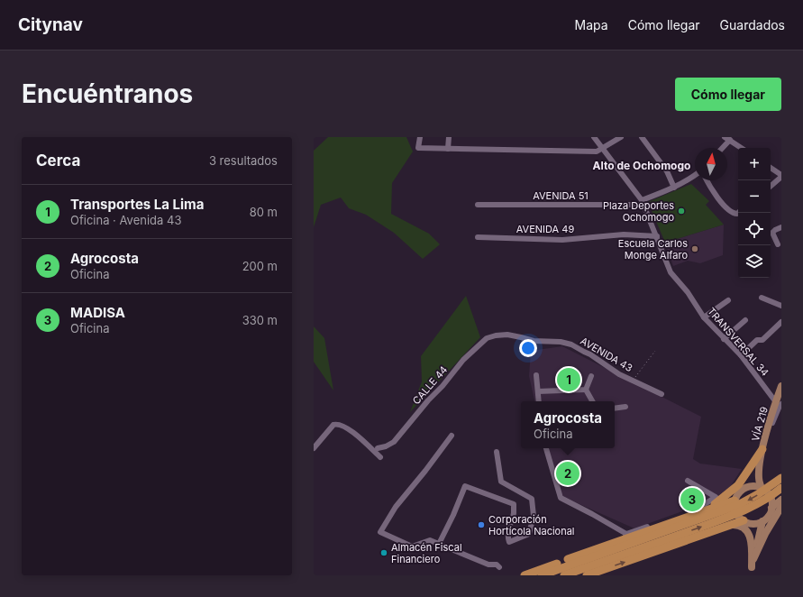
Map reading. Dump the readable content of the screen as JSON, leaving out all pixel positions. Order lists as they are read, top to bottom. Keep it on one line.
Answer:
{"streets":{"main road":["VÍA 219"],"street":["AVENIDA 51","AVENIDA 49","TRANSVERSAL 34","AVENIDA 43","CALLE 44"]},"crossings":[["AVENIDA 51","TRANSVERSAL 34"],["AVENIDA 49","TRANSVERSAL 34"],["TRANSVERSAL 34","VÍA 219"],["AVENIDA 43","CALLE 44"]],"districts":["Alto de Ochomogo"],"places":["Plaza Deportes Ochomogo","Escuela Carlos Monge Alfaro","Corporación Hortícola Nacional","Almacén Fiscal Financiero"],"north":"top","page":{"header":"Citynav","nav":["Mapa","Cómo llegar","Guardados"],"buttons":"Cómo llegar","title":"Encuéntranos","heading":["Cerca","3 resultados"],"map_buttons":["+","−"],"list":[{"mark":"1","name":"Transportes La Lima","note":"Oficina · Avenida 43","value":"80 m"},{"mark":"2","name":"Agrocosta","note":"Oficina","value":"200 m"},{"mark":"3","name":"MADISA","note":"Oficina","value":"330 m"}],"pins":["1","2","3"],"popup":["Agrocosta","Oficina"]}}
